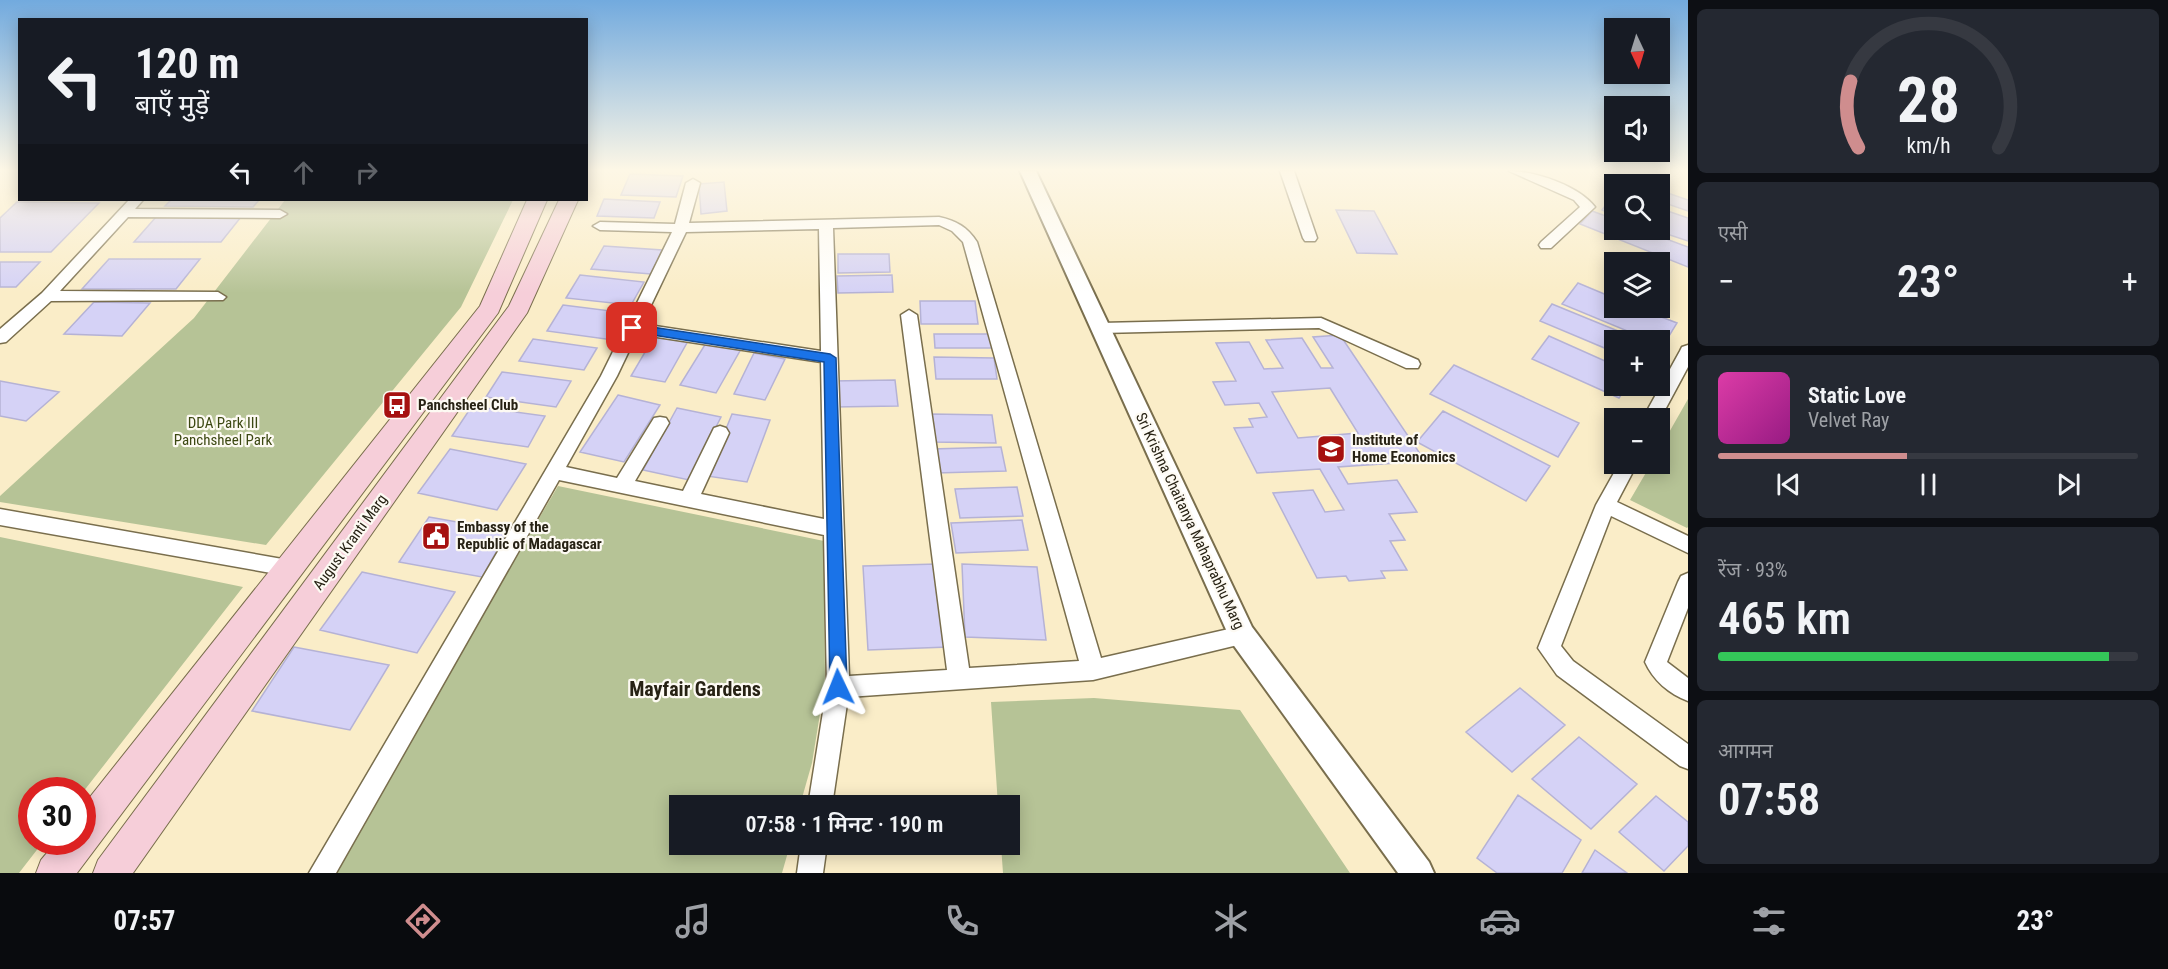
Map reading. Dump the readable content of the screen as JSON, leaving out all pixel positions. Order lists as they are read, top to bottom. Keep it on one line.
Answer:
{"streets":{"main road":["August Kranti Marg"],"street":["Sri Krishna Chaitanya Mahaprabhu Marg"]},"districts":["Mayfair Gardens"],"parks":["DDA Park III Panchsheel Park"],"places":{"bus stop":["Panchsheel Club"],"school or university":["Institute of Home Economics"],"public building":["Embassy of the Republic of Madagascar"]},"north":"bottom","page":{"map_buttons":["+","−"],"turn":["120 m","बाएँ मुड़ें"],"tile":["एसी",["रेंज · 93%","465 km"],["आगमन","07:58"]],"heat":["−","23°","+"],"song":["Static Love","Velvet Ray"],"limit":"30","trip":"07:58 · 1 मिनट · 190 m","tabs":["07:57","23°"],"gauge":["28","km/h"]}}
